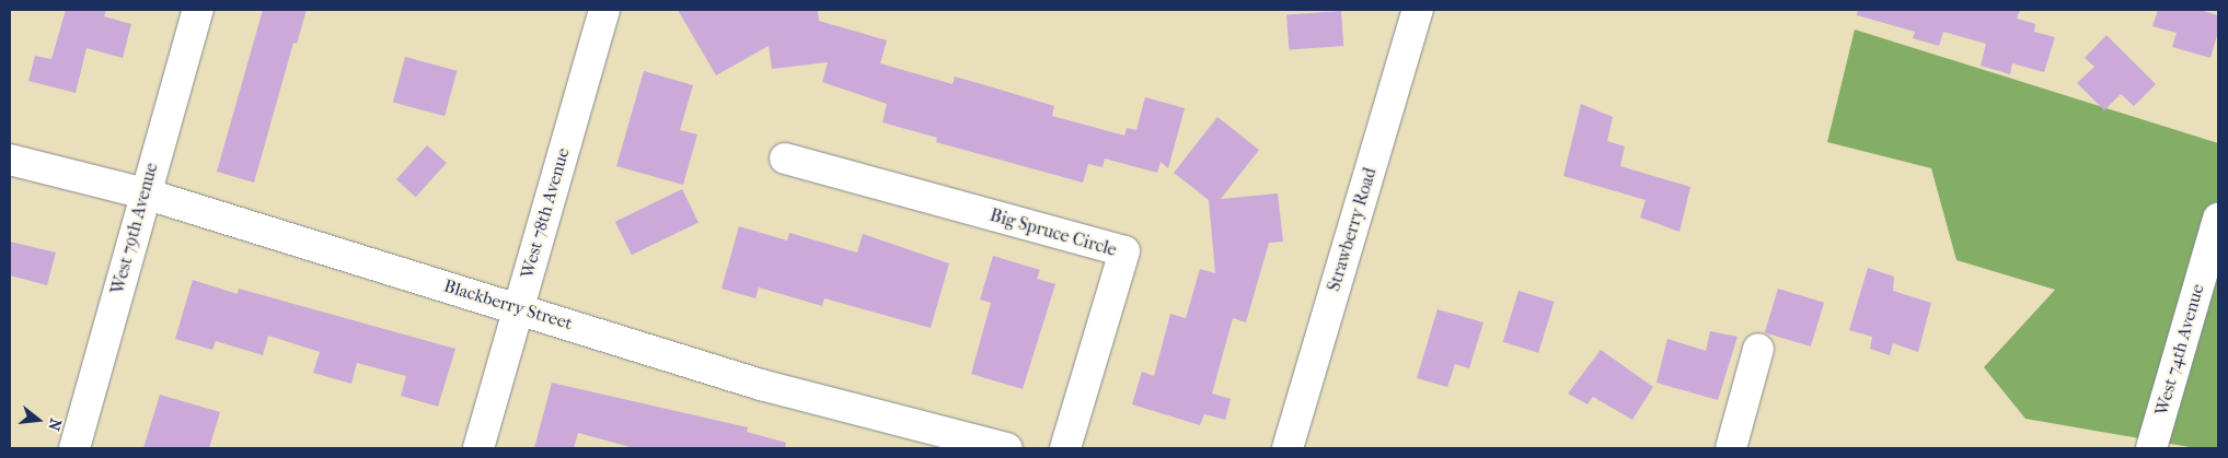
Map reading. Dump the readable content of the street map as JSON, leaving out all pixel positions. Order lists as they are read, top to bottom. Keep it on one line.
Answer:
{"streets":{"street":["West 78th Avenue","West 79th Avenue","Strawberry Road","Big Spruce Circle","Blackberry Street","West 74th Avenue"]},"crossings":[["West 78th Avenue","Blackberry Street"],["West 79th Avenue","Blackberry Street"]],"north":"right"}
